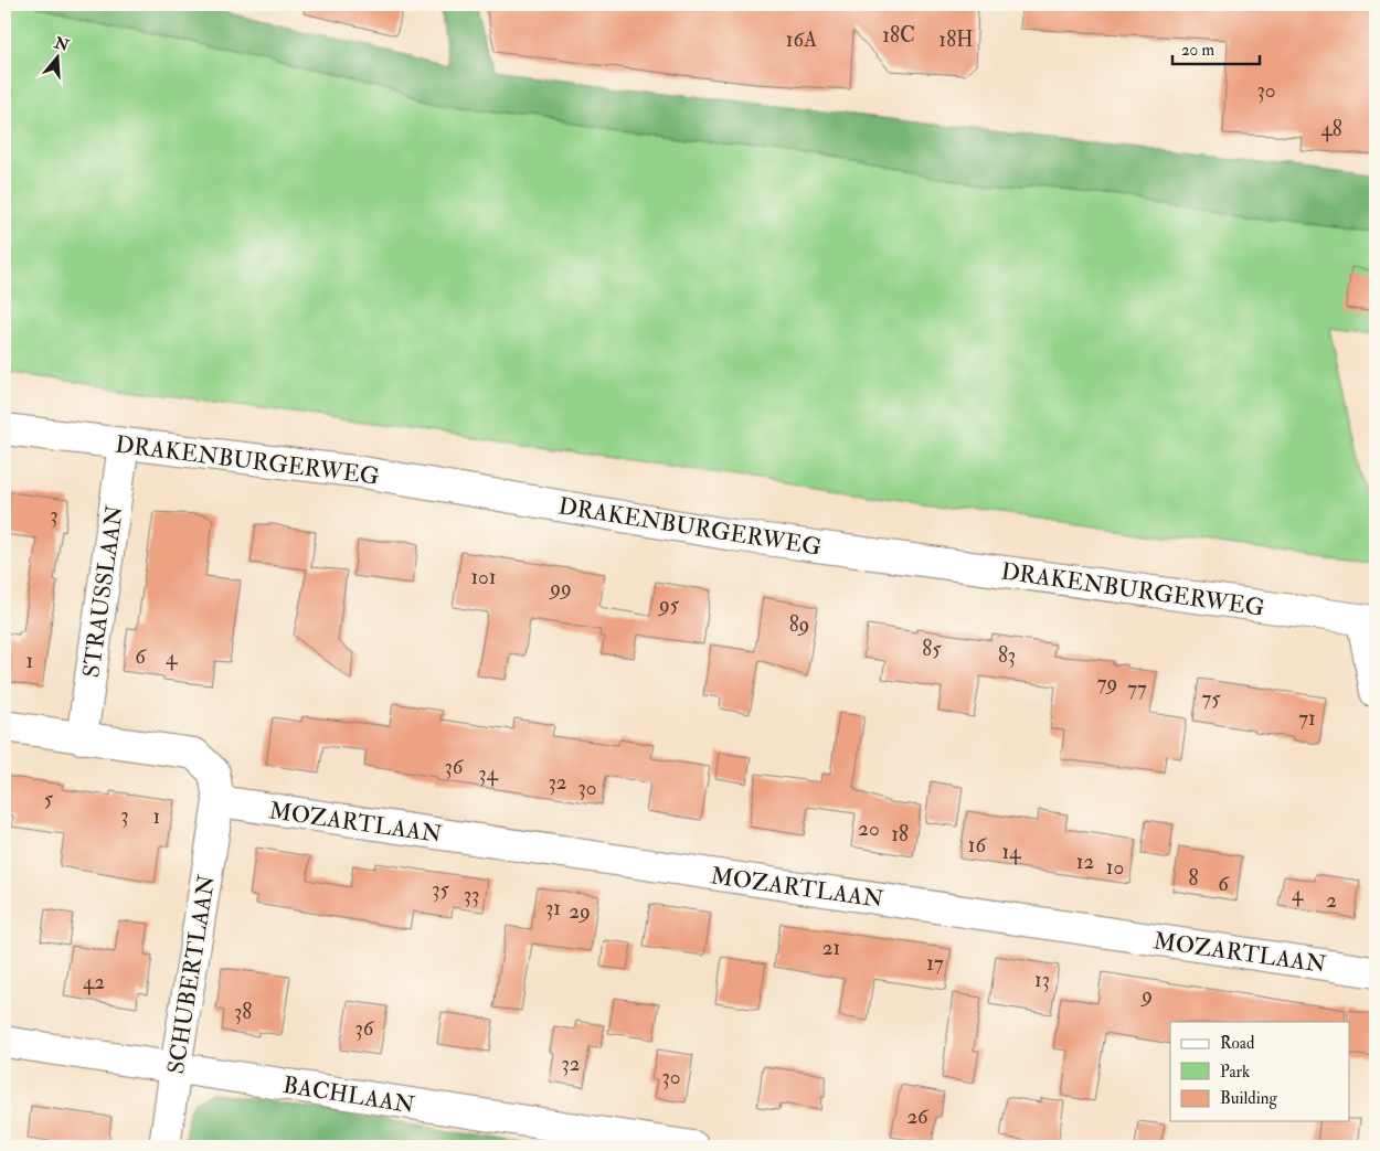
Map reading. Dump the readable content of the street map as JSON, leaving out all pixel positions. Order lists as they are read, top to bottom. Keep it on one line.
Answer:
{"streets":{"street":["DRAKENBURGERWEG","STRAUSSLAAN","MOZARTLAAN","SCHUBERTLAAN","BACHLAAN"]},"crossings":[["DRAKENBURGERWEG","STRAUSSLAAN"],["STRAUSSLAAN","SCHUBERTLAAN"],["MOZARTLAAN","SCHUBERTLAAN"],["SCHUBERTLAAN","BACHLAAN"]],"house_numbers":["18C","16A","18H","30","48","3","101","99","95","89","85","83","6","4","1","79","77","75","71","36","34","32","30","5","3","1","20","18","16","14","12","10","8","6","35","4","33","2","31","29","21","17","13","42","9","38","36","32","30","26"],"legend":["Road","Park","Building"],"scale_bar":"20 m","north":"top"}
